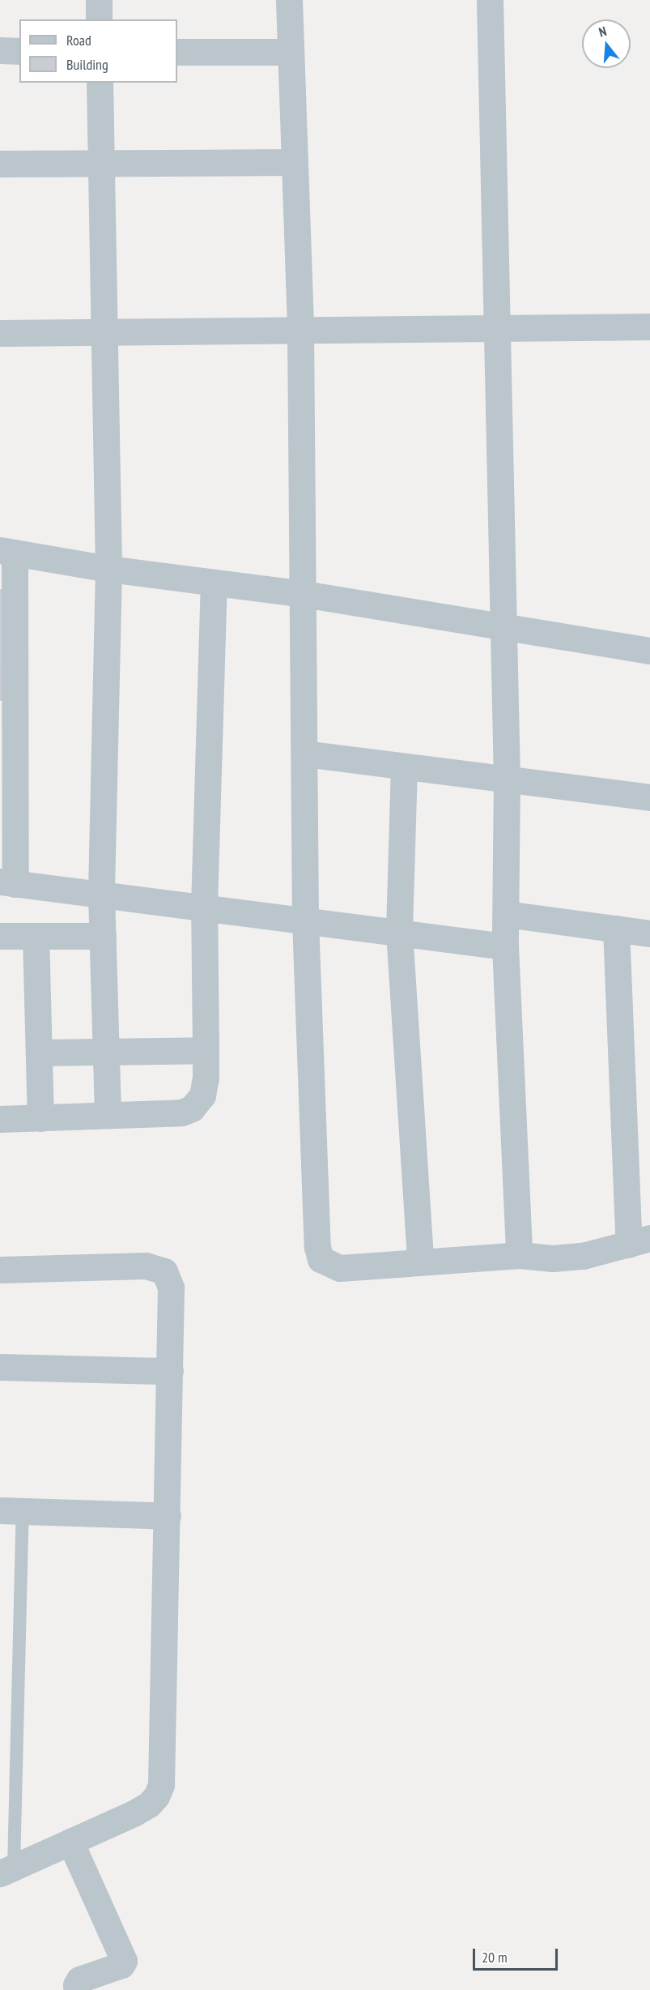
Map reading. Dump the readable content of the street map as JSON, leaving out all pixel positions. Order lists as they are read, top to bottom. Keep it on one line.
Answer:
{"legend":["Road","Building"],"scale_bar":"20 m","north":"top"}
